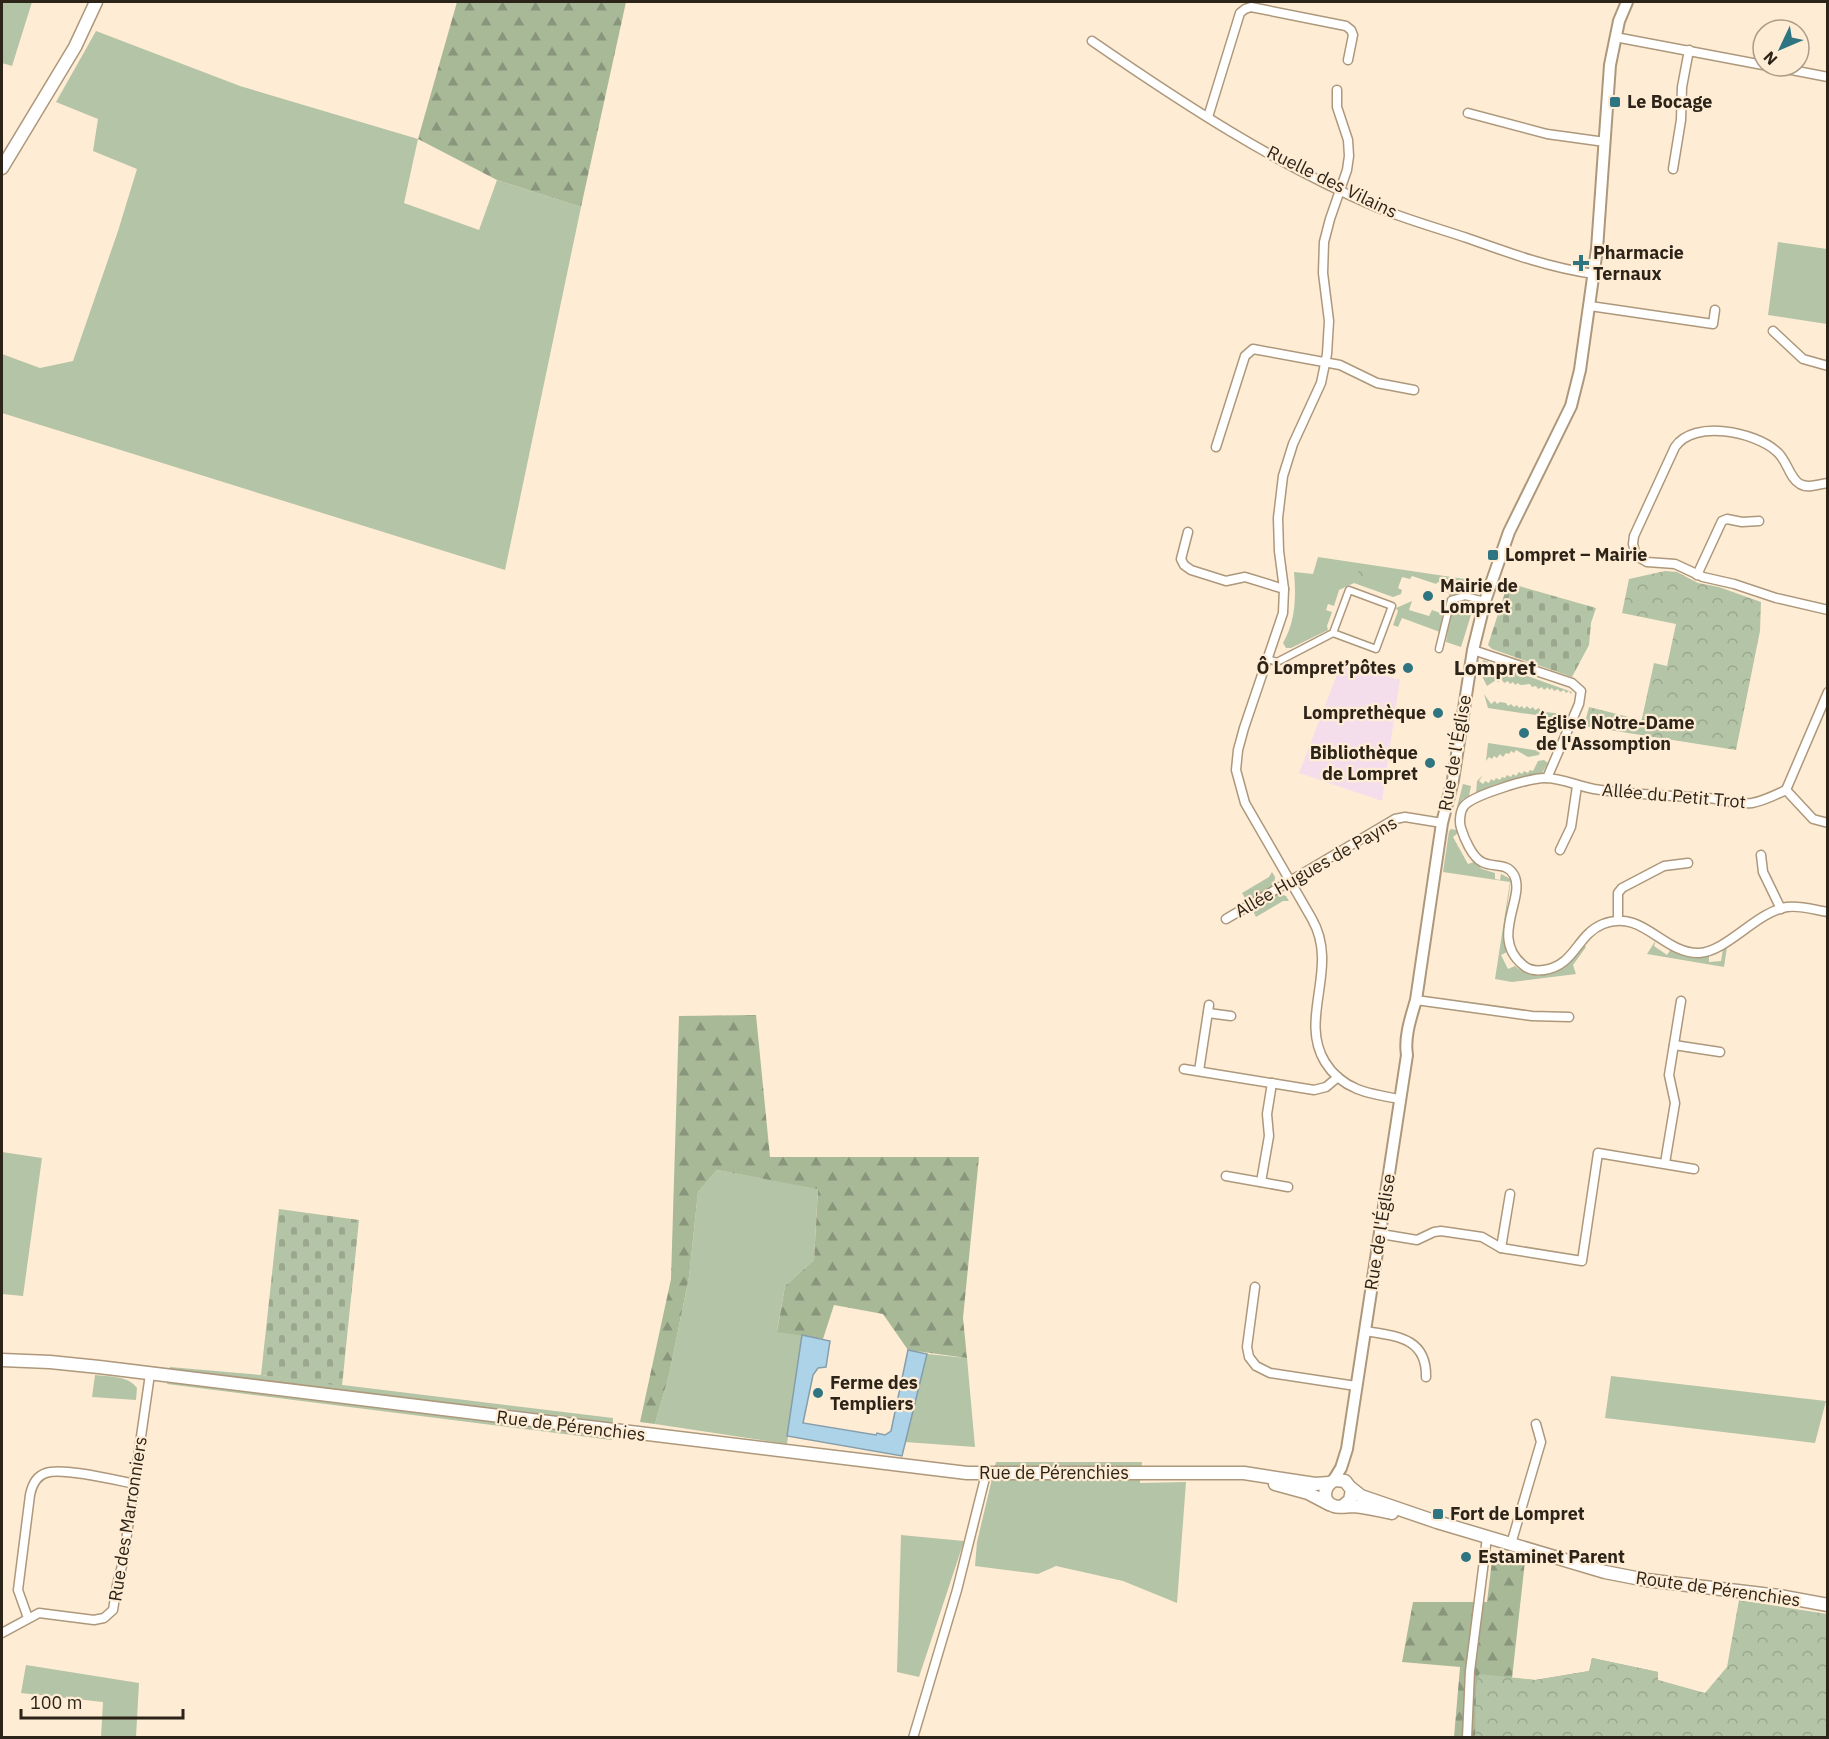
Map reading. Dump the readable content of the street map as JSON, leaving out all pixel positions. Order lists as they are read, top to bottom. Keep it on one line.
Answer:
{"streets":{"main road":["Rue de Pérenchies","Route de Pérenchies"],"street":["Ruelle des Vilains","Rue de l'Église","Allée du Petit Trot","Allée Hugues de Payns","Rue des Marronniers"]},"crossings":[["Ruelle des Vilains","Rue de l'Église"],["Rue de l'Église","Allée Hugues de Payns"],["Rue de l'Église","Route de Pérenchies"],["Rue de Pérenchies","Rue des Marronniers"],["Rue de Pérenchies","Route de Pérenchies"]],"districts":["Lompret"],"places":{"transit":["Le Bocage","Lompret – Mairie","Fort de Lompret"],"health":["Pharmacie Ternaux"],"other":["Mairie de Lompret","Ô Lompret’pôtes","Lomprethèque","Église Notre-Dame de l'Assomption","Bibliothèque de Lompret","Ferme des Templiers","Estaminet Parent"]},"scale_bar":"100 m","north":"bottom left"}
